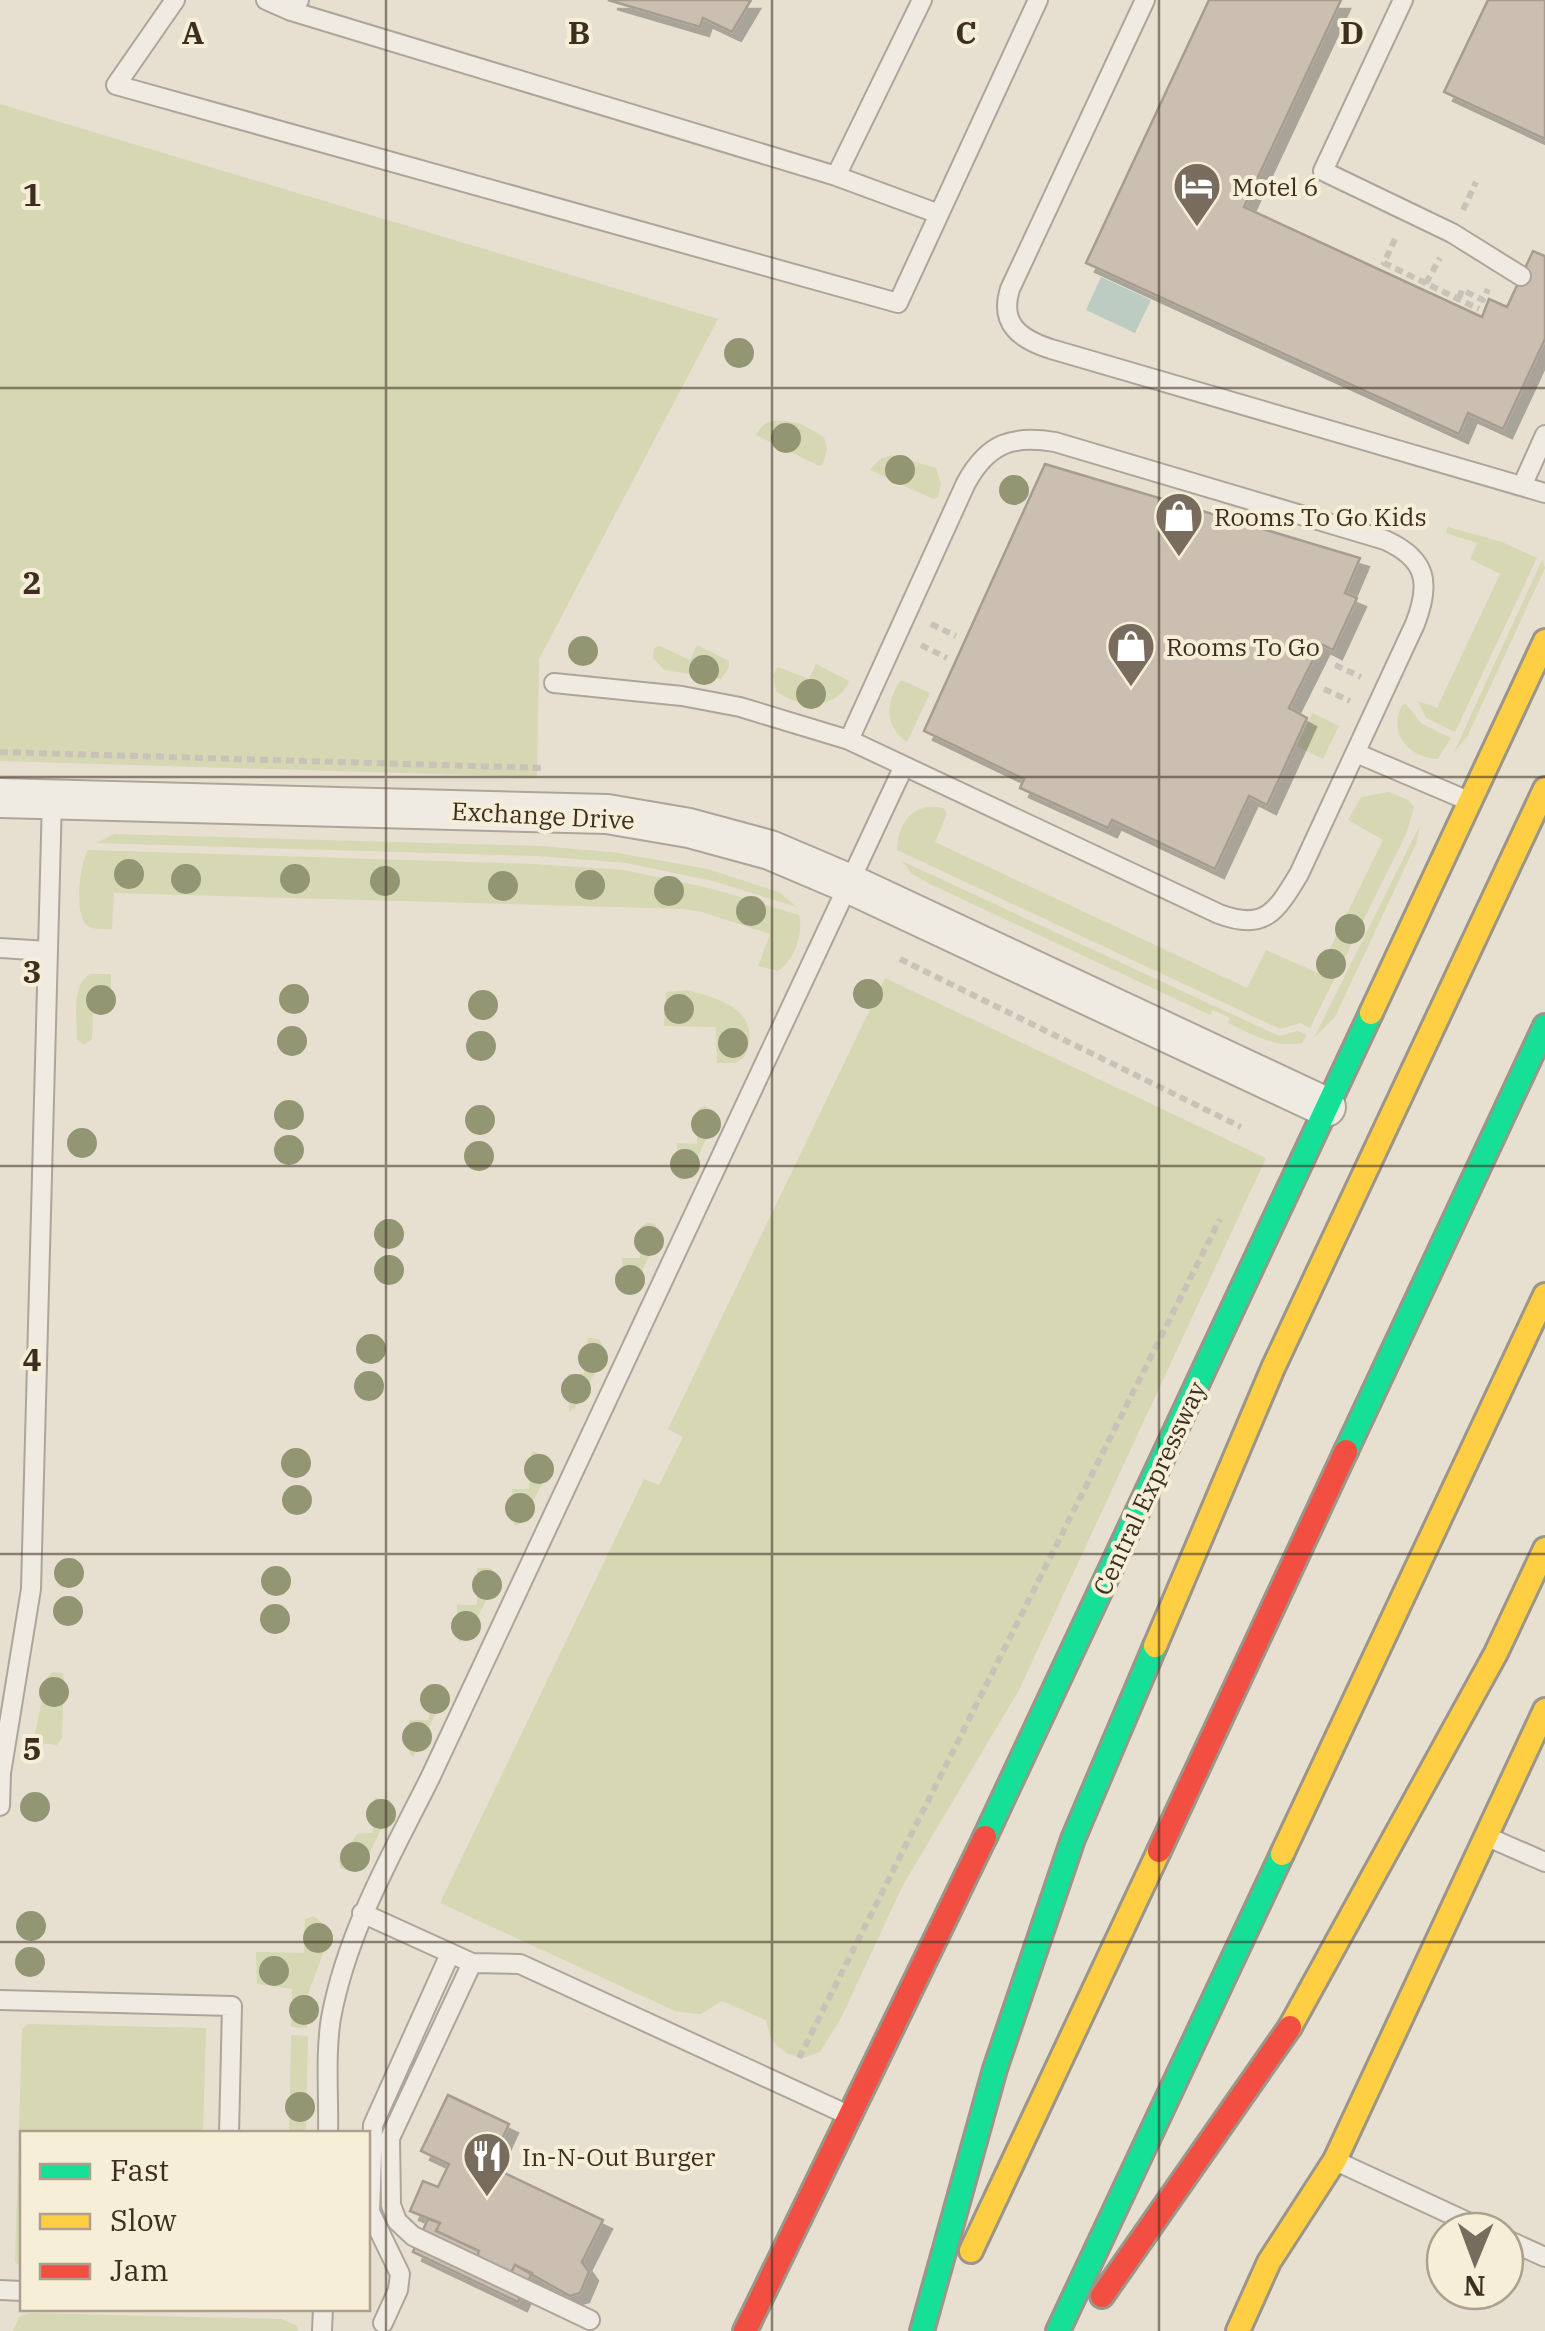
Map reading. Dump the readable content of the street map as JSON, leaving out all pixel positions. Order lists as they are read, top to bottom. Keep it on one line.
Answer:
{"streets":{"main road":["Central Expressway"],"street":["Exchange Drive"]},"crossings":[["Exchange Drive","Central Expressway"]],"places":{"hotel":["Motel 6"],"shop":["Rooms To Go Kids","Rooms To Go"],"restaurant":["In-N-Out Burger"]},"legend":["Fast","Slow","Jam"],"north":"bottom","grid":{"columns":["A","B","C","D"],"rows":["1","2","3","4","5"]}}
